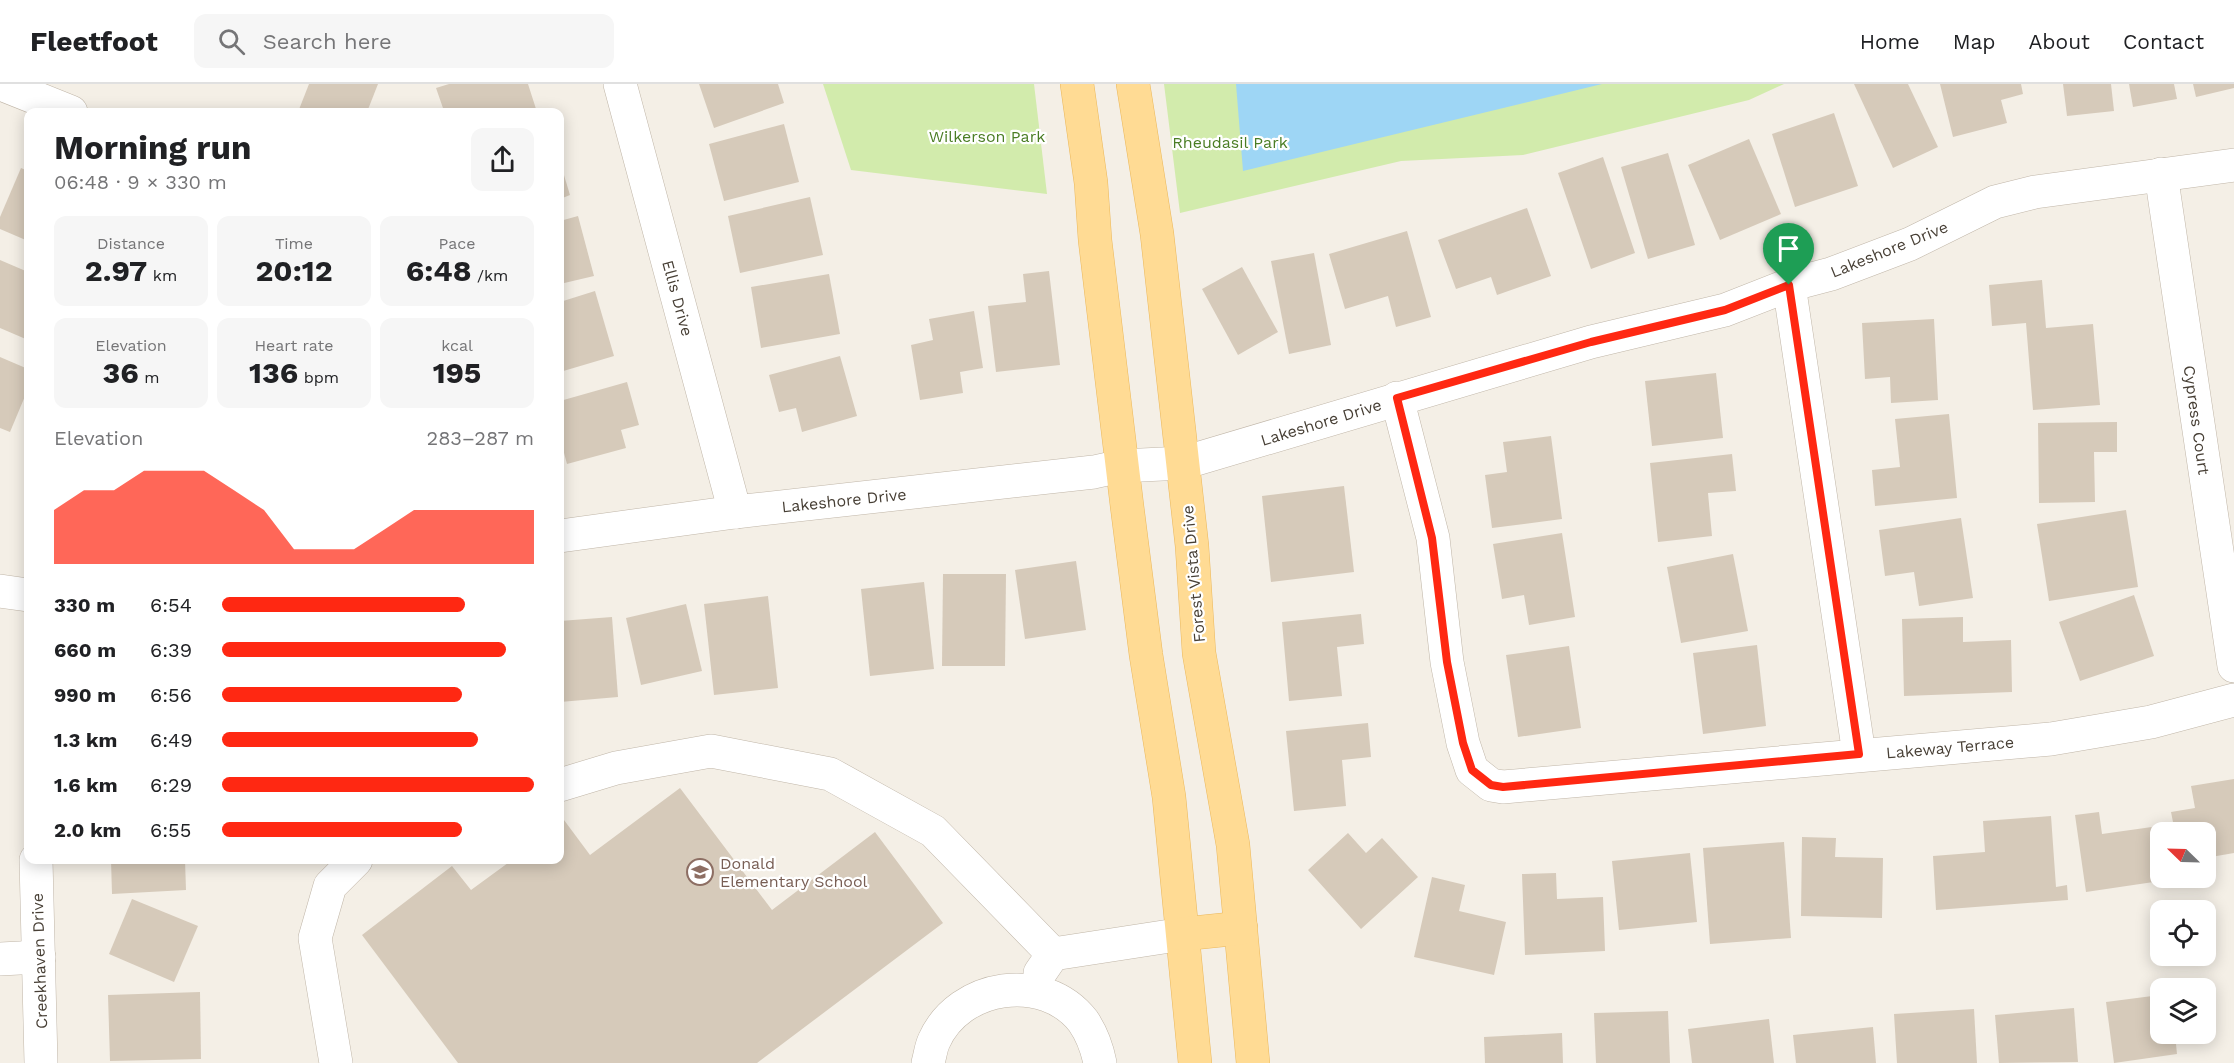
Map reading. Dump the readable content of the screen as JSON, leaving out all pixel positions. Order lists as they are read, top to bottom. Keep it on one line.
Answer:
{"streets":{"main road":["Forest Vista Drive"],"street":["Lakeshore Drive","Ellis Drive","Cypress Court","Lakeway Terrace","Creekhaven Drive"]},"crossings":[["Lakeshore Drive","Ellis Drive"],["Lakeshore Drive","Cypress Court"],["Lakeshore Drive","Forest Vista Drive"],["Lakeshore Drive","Lakeway Terrace"]],"parks":["Wilkerson Park","Rheudasil Park"],"places":{"school or university":["Donald Elementary School"]},"north":"top left","page":{"header":"Fleetfoot","search":"Search here","nav":["Home","Map","About","Contact"],"heading":["Morning run","06:48 · 9 × 330 m"],"stats":[["Distance","2.97 km"],["Time","20:12"],["Pace","6:48 /km"],["Elevation","36 m"],["Heart rate","136 bpm"],["kcal","195"]],"chart":["Elevation","283–287 m"],"list":[{"name":"330 m","note":"6:54"},{"name":"660 m","note":"6:39"},{"name":"990 m","note":"6:56"},{"name":"1.3 km","note":"6:49"},{"name":"1.6 km","note":"6:29"},{"name":"2.0 km","note":"6:55"}]}}
